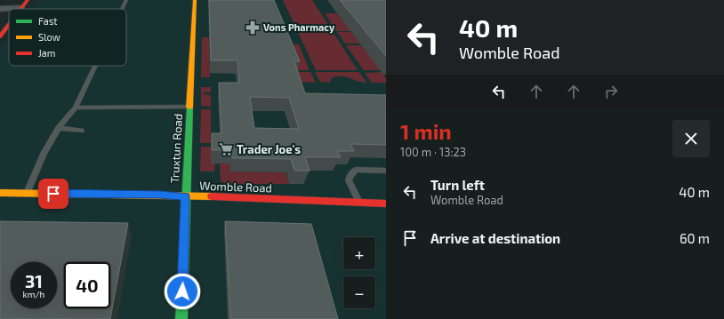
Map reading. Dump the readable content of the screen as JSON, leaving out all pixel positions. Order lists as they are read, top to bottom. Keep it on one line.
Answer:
{"streets":{"street":["Truxtun Road","Womble Road"]},"crossings":[["Truxtun Road","Womble Road"]],"places":{"pharmacy":["Vons Pharmacy"],"supermarket":["Trader Joe's"]},"legend":["Fast","Slow","Jam"],"page":{"turn":["40 m","Womble Road"],"heading":["1 min","100 m · 13:23"],"list":[{"name":"Turn left","note":"Womble Road","value":"40 m"},{"name":"Arrive at destination","value":"60 m"}],"map_buttons":["+","−"],"speed":"31 km/h","limit":"40"}}
